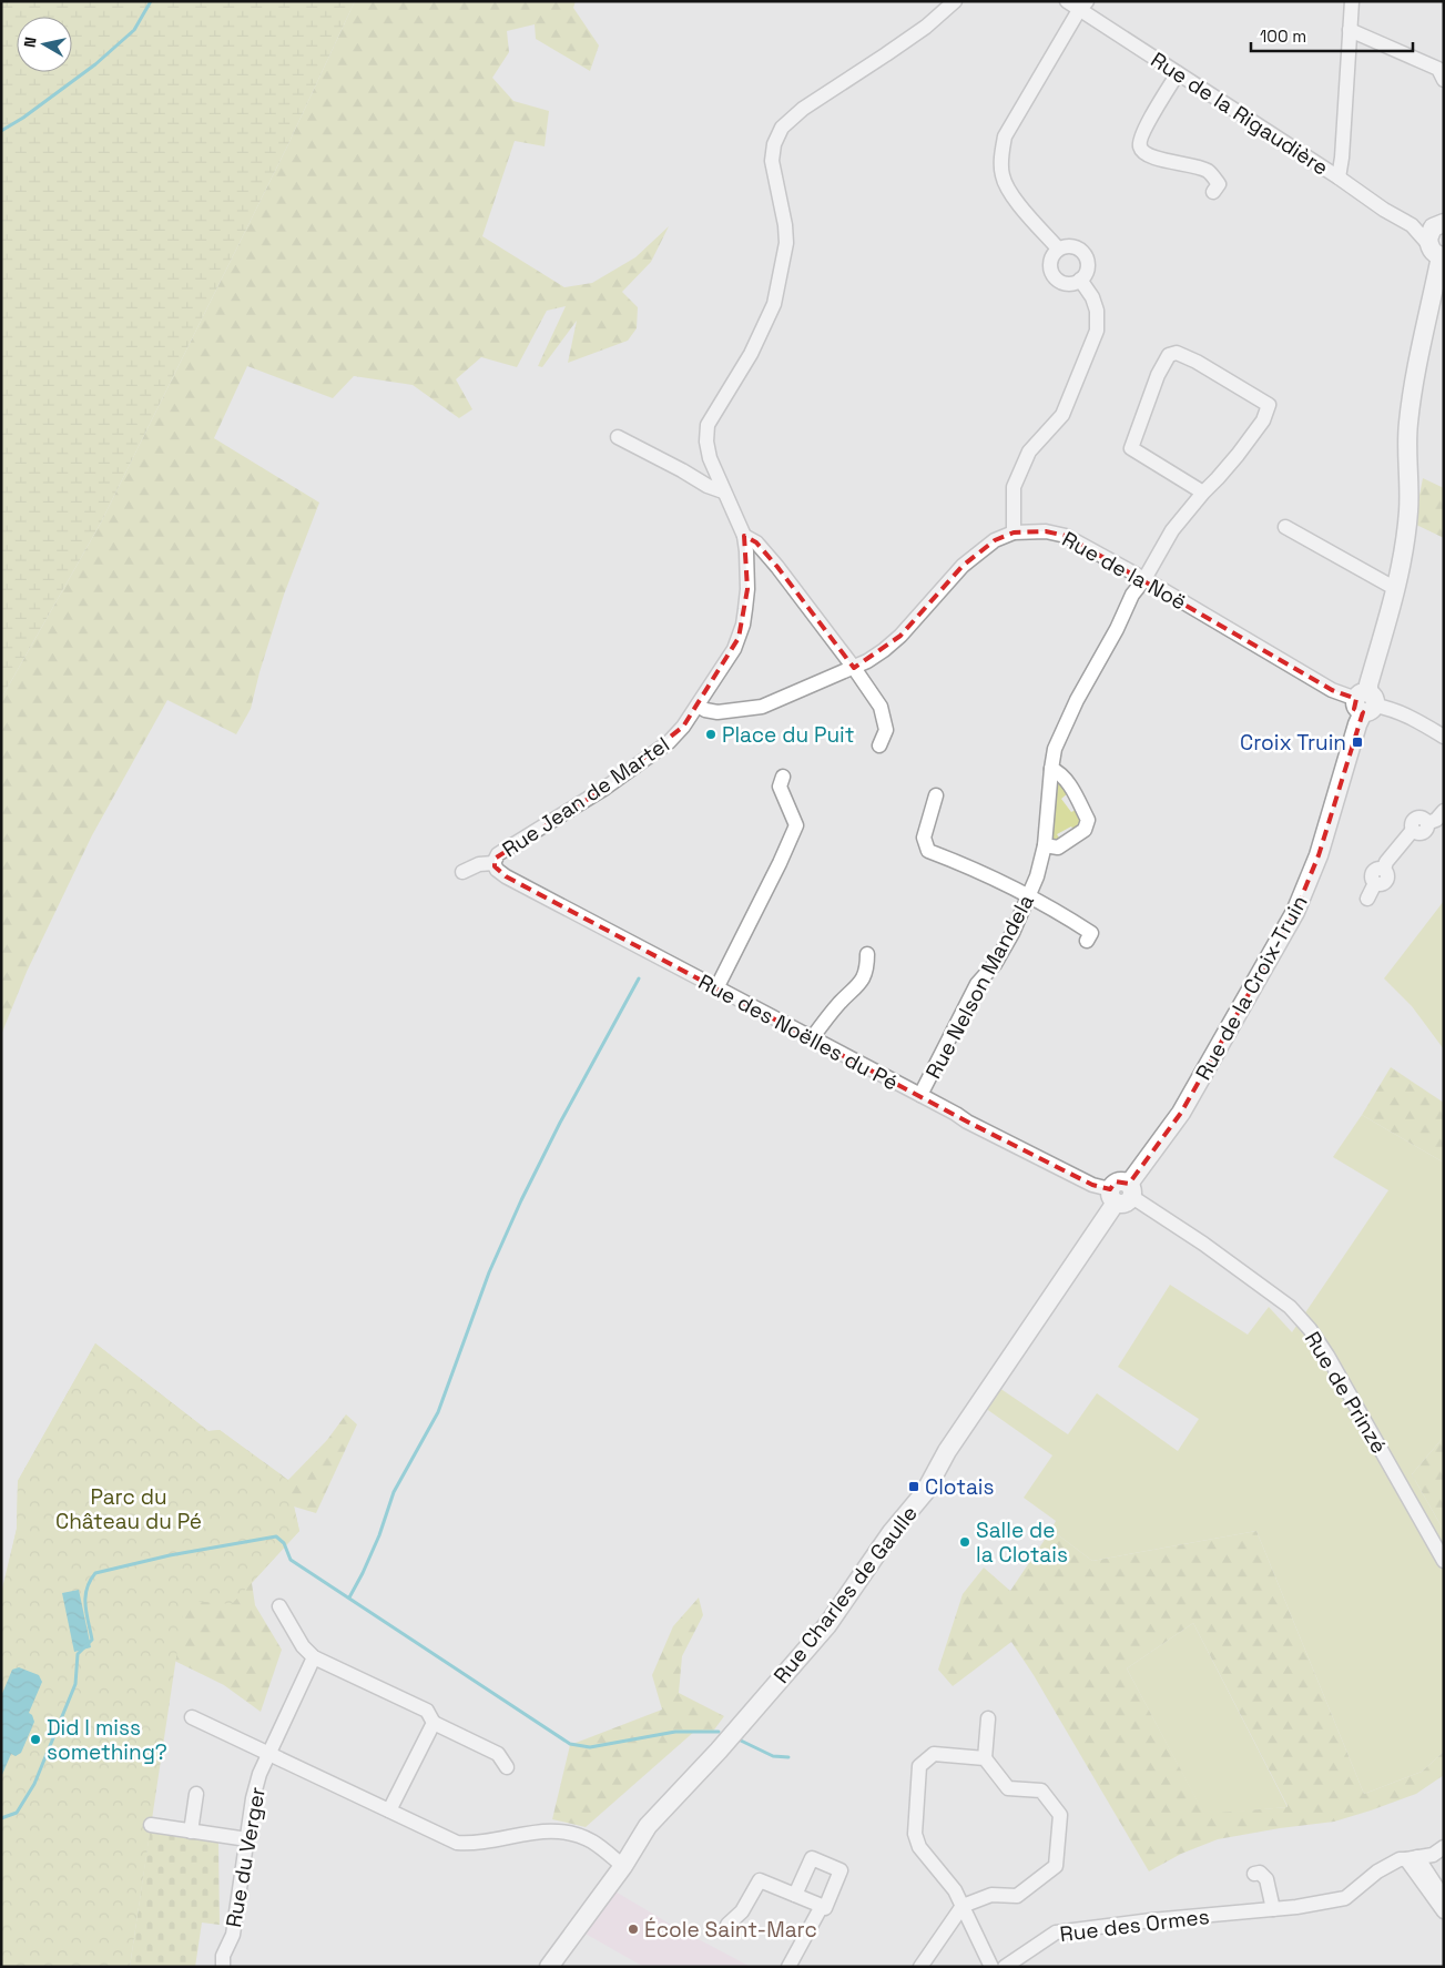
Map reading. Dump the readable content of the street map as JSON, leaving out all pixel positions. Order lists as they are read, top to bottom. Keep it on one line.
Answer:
{"streets":{"main road":["Rue de la Croix-Truin","Rue Charles de Gaulle"],"street":["Rue de la Rigaudière","Rue de la Noë","Rue Jean de Martel","Rue Nelson Mandela","Rue des Noëlles du Pé","Rue de Prinzé","Rue du Verger","Rue des Ormes"]},"crossings":[["Rue de la Rigaudière","Rue de la Croix-Truin"],["Rue de la Noë","Rue Jean de Martel"],["Rue de la Noë","Rue Nelson Mandela"],["Rue de la Noë","Rue de la Croix-Truin"],["Rue Jean de Martel","Rue des Noëlles du Pé"],["Rue Nelson Mandela","Rue des Noëlles du Pé"],["Rue de la Croix-Truin","Rue des Noëlles du Pé"],["Rue de la Croix-Truin","Rue de Prinzé"],["Rue de la Croix-Truin","Rue Charles de Gaulle"],["Rue des Noëlles du Pé","Rue de Prinzé"],["Rue des Noëlles du Pé","Rue Charles de Gaulle"],["Rue de Prinzé","Rue Charles de Gaulle"]],"parks":["Parc du Château du Pé"],"places":{"other":["Place du Puit","Salle de la Clotais","Did I miss something?","École Saint-Marc"],"transit":["Croix Truin","Clotais"]},"scale_bar":"100 m","north":"left"}
